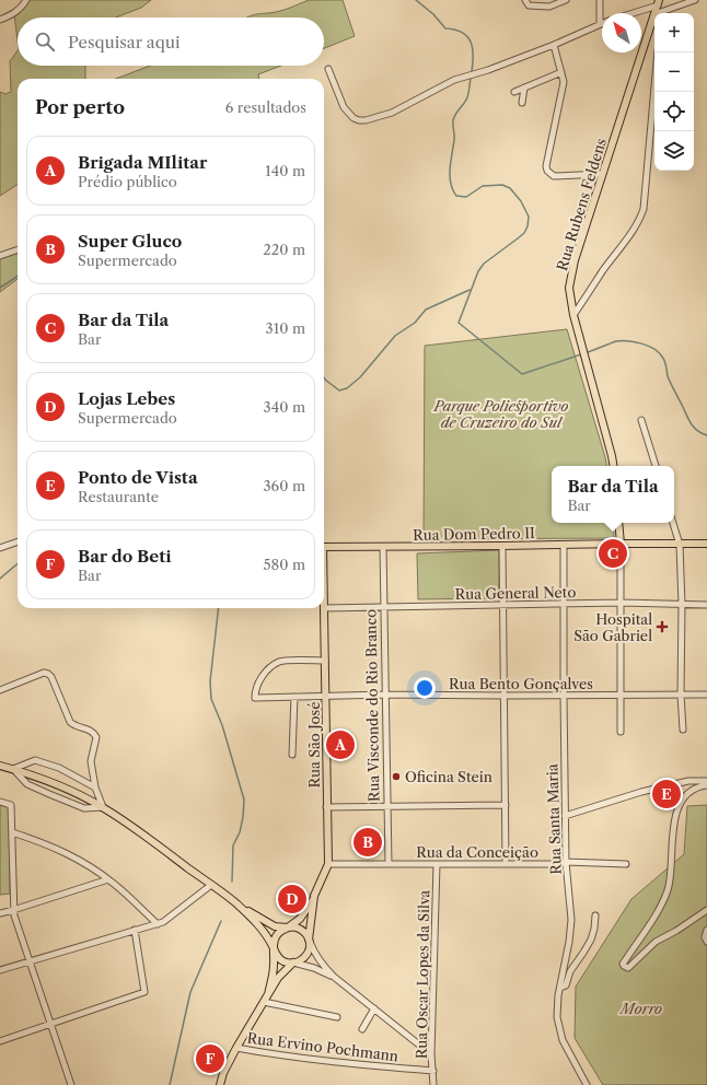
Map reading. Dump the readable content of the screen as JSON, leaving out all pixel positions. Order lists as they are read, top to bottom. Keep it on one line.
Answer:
{"streets":{"main road":["Rua Rubens Feldens","Rua Dom Pedro II","Rua São José"],"street":["Rua General Neto","Rua Bento Gonçalves","Rua Visconde do Rio Branco","Rua Santa Maria","Rua da Conceição","Rua Oscar Lopes da Silva","Rua Ervino Pochmann"]},"crossings":[["Rua Dom Pedro II","Rua Visconde do Rio Branco"],["Rua Dom Pedro II","Rua Santa Maria"],["Rua General Neto","Rua Visconde do Rio Branco"],["Rua General Neto","Rua São José"],["Rua General Neto","Rua Santa Maria"],["Rua Bento Gonçalves","Rua Visconde do Rio Branco"],["Rua Bento Gonçalves","Rua São José"],["Rua Bento Gonçalves","Rua Santa Maria"],["Rua Visconde do Rio Branco","Rua da Conceição"],["Rua São José","Rua da Conceição"],["Rua Santa Maria","Rua da Conceição"],["Rua da Conceição","Rua Oscar Lopes da Silva"],["Rua Oscar Lopes da Silva","Rua Ervino Pochmann"]],"parks":["Parque Poliesportivo de Cruzeiro do Sul","Morro"],"places":{"health":["Hospital São Gabriel"],"other":["Oficina Stein"]},"north":"top left","page":{"map_buttons":["+","−"],"search":"Pesquisar aqui","heading":["Por perto","6 resultados"],"list":[{"mark":"A","name":"Brigada MIlitar","note":"Prédio público","value":"140 m"},{"mark":"B","name":"Super Gluco","note":"Supermercado","value":"220 m"},{"mark":"C","name":"Bar da Tila","note":"Bar","value":"310 m"},{"mark":"D","name":"Lojas Lebes","note":"Supermercado","value":"340 m"},{"mark":"E","name":"Ponto de Vista","note":"Restaurante","value":"360 m"},{"mark":"F","name":"Bar do Beti","note":"Bar","value":"580 m"}],"popup":["Bar da Tila","Bar"],"pins":["C","A","E","B","D","F"]}}
